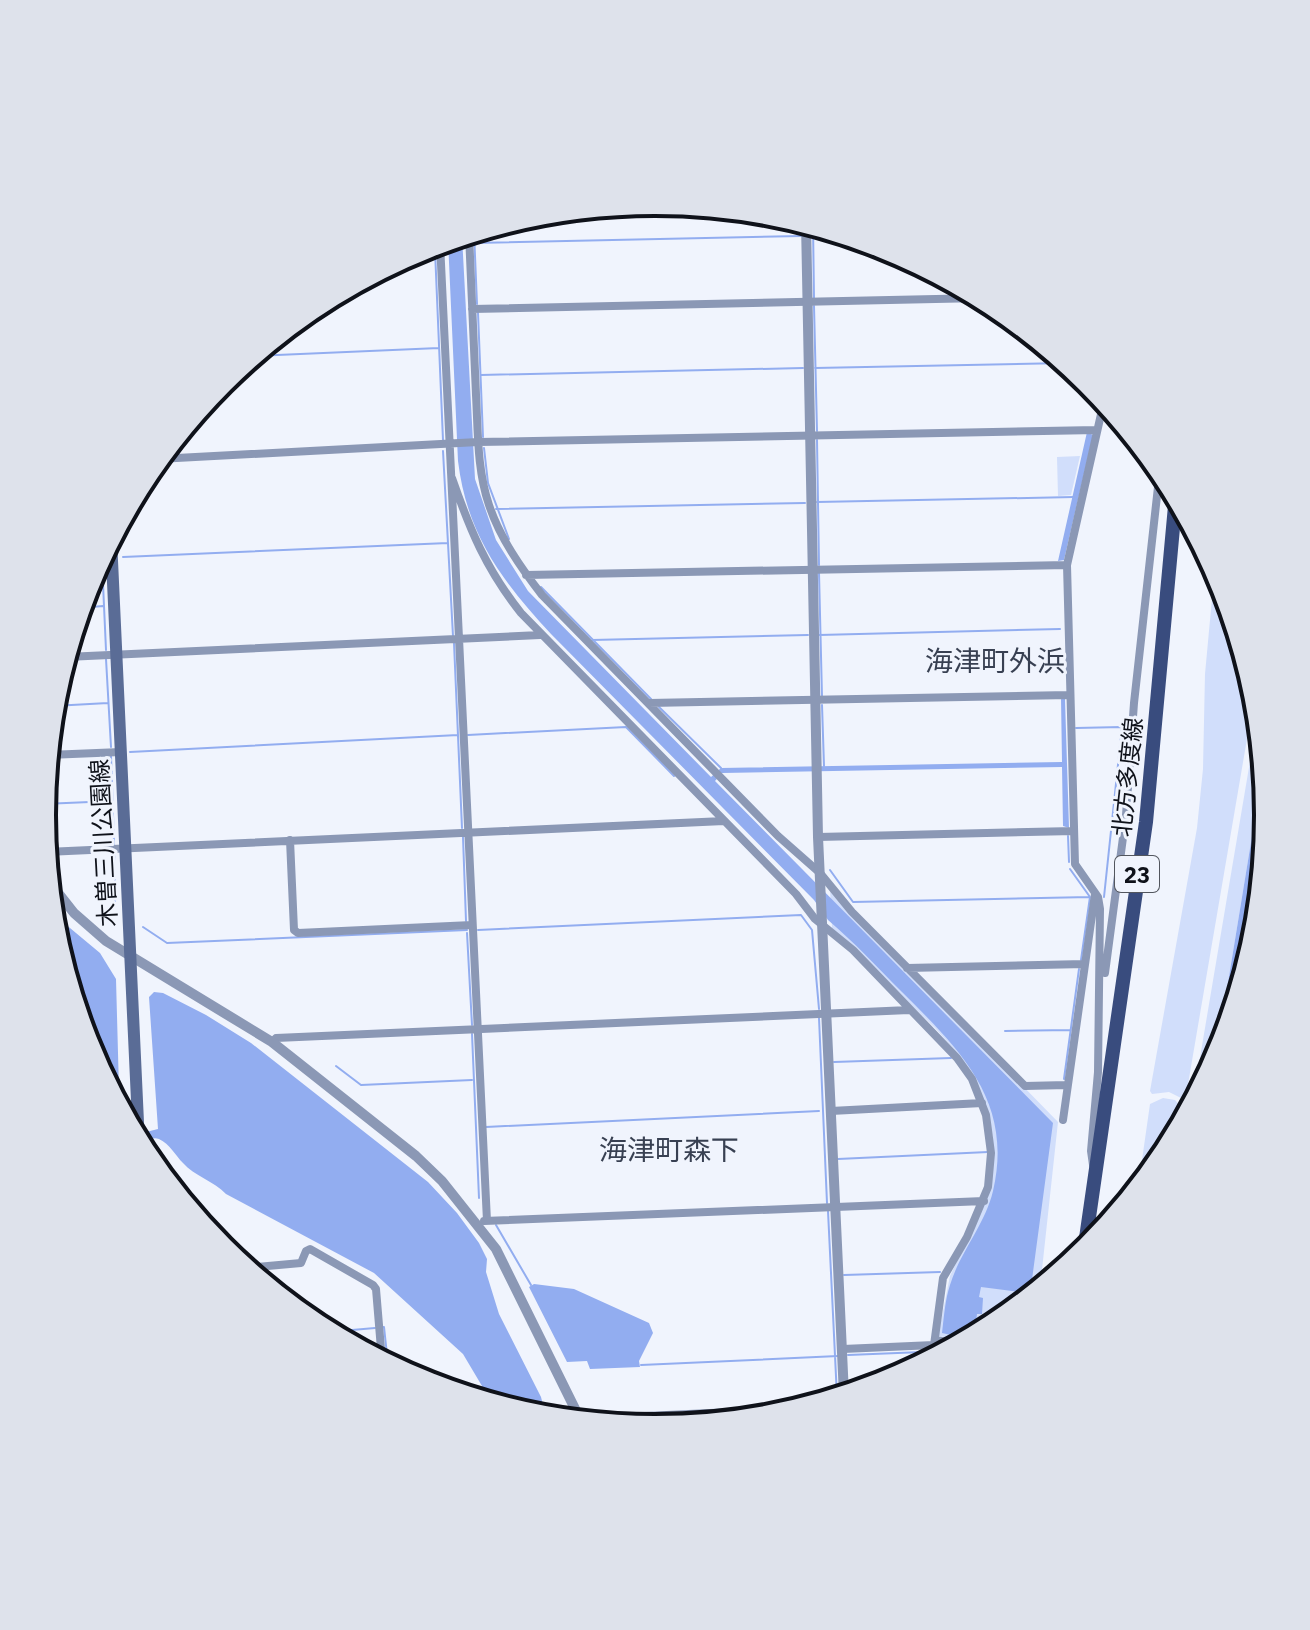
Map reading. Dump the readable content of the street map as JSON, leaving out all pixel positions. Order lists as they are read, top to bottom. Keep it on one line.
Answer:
{"streets":{"main road":["北方多度線","木曽三川公園線","23"]},"districts":["海津町外浜","海津町森下"]}
